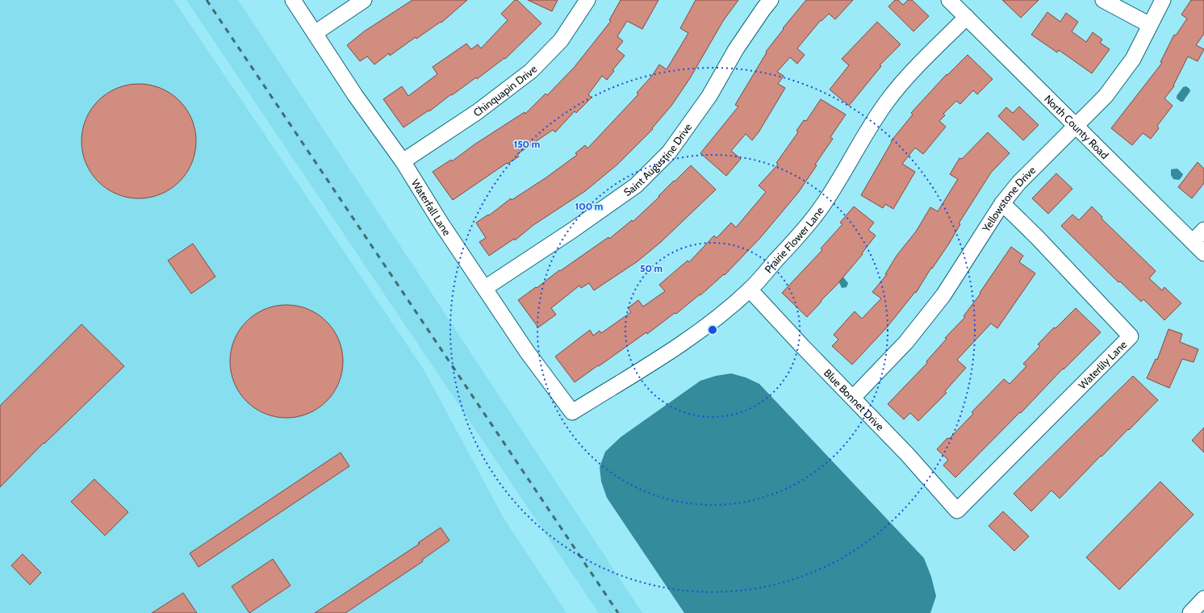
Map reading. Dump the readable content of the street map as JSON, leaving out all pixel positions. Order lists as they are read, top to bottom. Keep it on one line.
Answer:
{"streets":{"street":["Chinquapin Drive","North County Road","Saint Augustine Drive","Yellowstone Drive","Waterfall Lane","Prairie Flower Lane","Waterlily Lane","Blue Bonnet Drive"]},"crossings":[["Chinquapin Drive","Waterfall Lane"],["North County Road","Yellowstone Drive"],["North County Road","Prairie Flower Lane"],["Saint Augustine Drive","Waterfall Lane"],["Yellowstone Drive","Waterlily Lane"],["Yellowstone Drive","Blue Bonnet Drive"],["Waterfall Lane","Prairie Flower Lane"],["Prairie Flower Lane","Blue Bonnet Drive"],["Waterlily Lane","Blue Bonnet Drive"]],"rings":["150 m","100 m","50 m"]}
